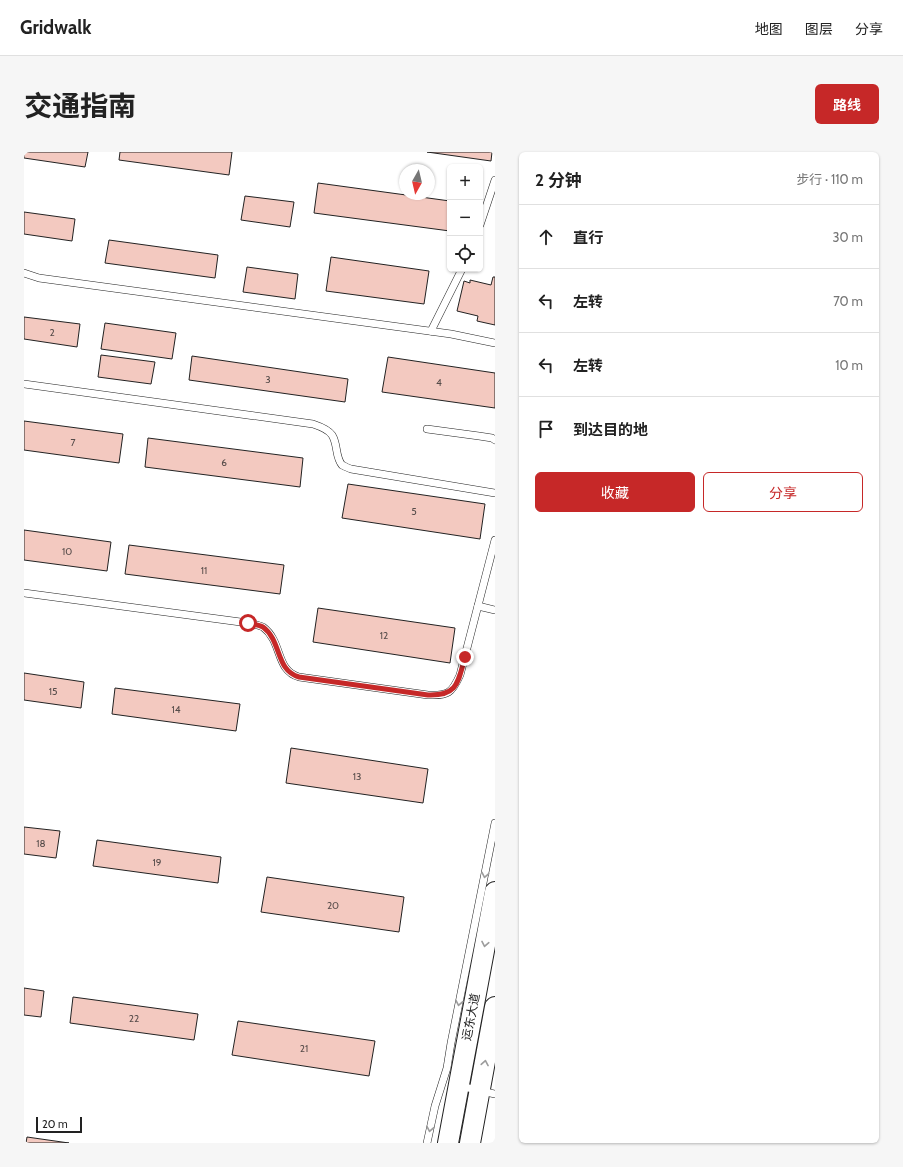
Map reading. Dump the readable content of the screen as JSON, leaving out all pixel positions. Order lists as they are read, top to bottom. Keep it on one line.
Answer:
{"streets":{"main road":["运东大道"]},"house_numbers":["2","3","4","7","6","5","10","11","12","15","14","13","18","19","20","22","21"],"scale_bar":"20 m","north":"bottom","page":{"header":"Gridwalk","nav":["地图","图层","分享"],"title":"交通指南","buttons":["路线",["收藏","分享"]],"heading":["2 分钟","步行 · 110 m"],"map_buttons":["+","−"],"list":[["直行","30 m"],["左转","70 m"],["左转","10 m"],"到达目的地"],"scale":"20 m"}}
